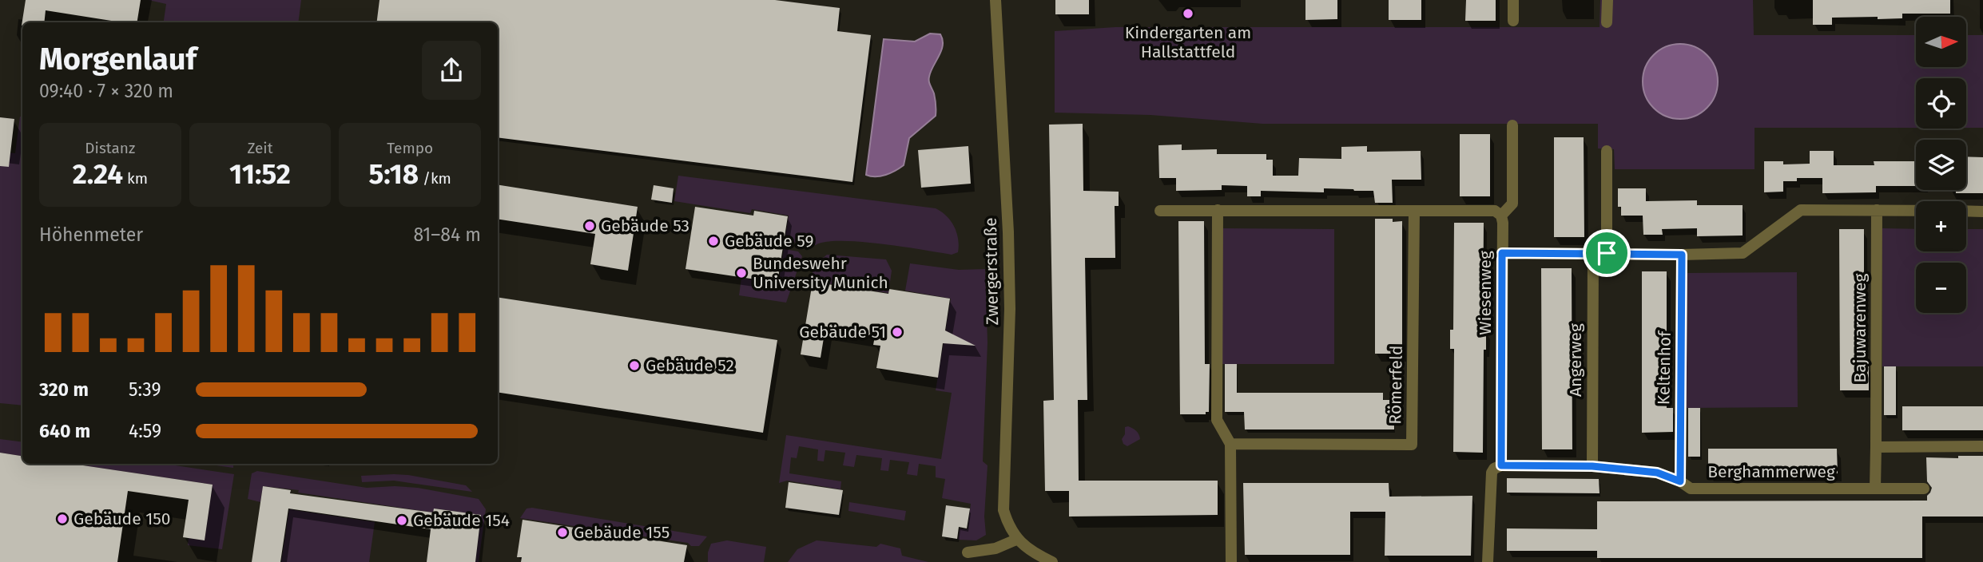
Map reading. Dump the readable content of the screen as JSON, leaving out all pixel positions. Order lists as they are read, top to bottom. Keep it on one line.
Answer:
{"streets":{"street":["Zwergerstraße","Wiesenweg","Bajuwarenweg","Angerweg","Keltenhof","Römerfeld","Berghammerweg"]},"crossings":[["Wiesenweg","Berghammerweg"],["Angerweg","Berghammerweg"],["Keltenhof","Berghammerweg"]],"places":["Kindergarten am Hallstattfeld","Gebäude 53","Gebäude 59","Bundeswehr University Munich","Gebäude 51","Gebäude 52","Gebäude 150","Gebäude 154","Gebäude 155"],"north":"right","page":{"map_buttons":["+","−"],"heading":["Morgenlauf","09:40 · 7 × 320 m"],"stats":[["Distanz","2.24 km"],["Zeit","11:52"],["Tempo","5:18 /km"]],"chart":["Höhenmeter","81–84 m"],"list":[{"name":"320 m","note":"5:39"},{"name":"640 m","note":"4:59"}]}}
